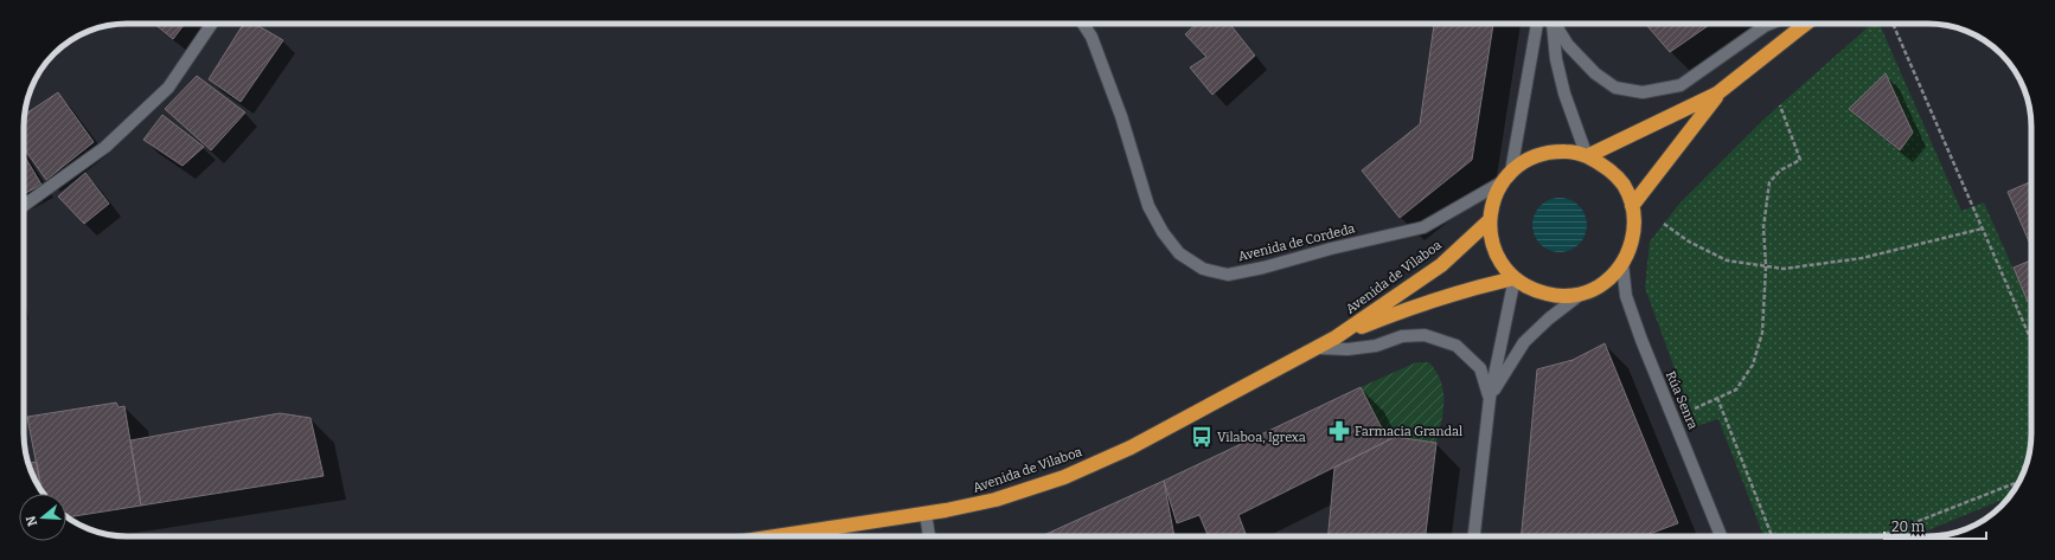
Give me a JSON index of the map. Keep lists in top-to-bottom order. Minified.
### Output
{"streets":{"highway":["Avenida de Vilaboa"],"street":["Avenida de Cordeda","Rúa Senra"]},"crossings":[["Avenida de Cordeda","Avenida de Vilaboa"],["Avenida de Cordeda","Rúa Senra"],["Avenida de Vilaboa","Rúa Senra"]],"places":{"pharmacy":["Farmacia Grandal"],"bus stop":["Vilaboa, Igrexa"]},"scale_bar":"20 m","north":"left"}
